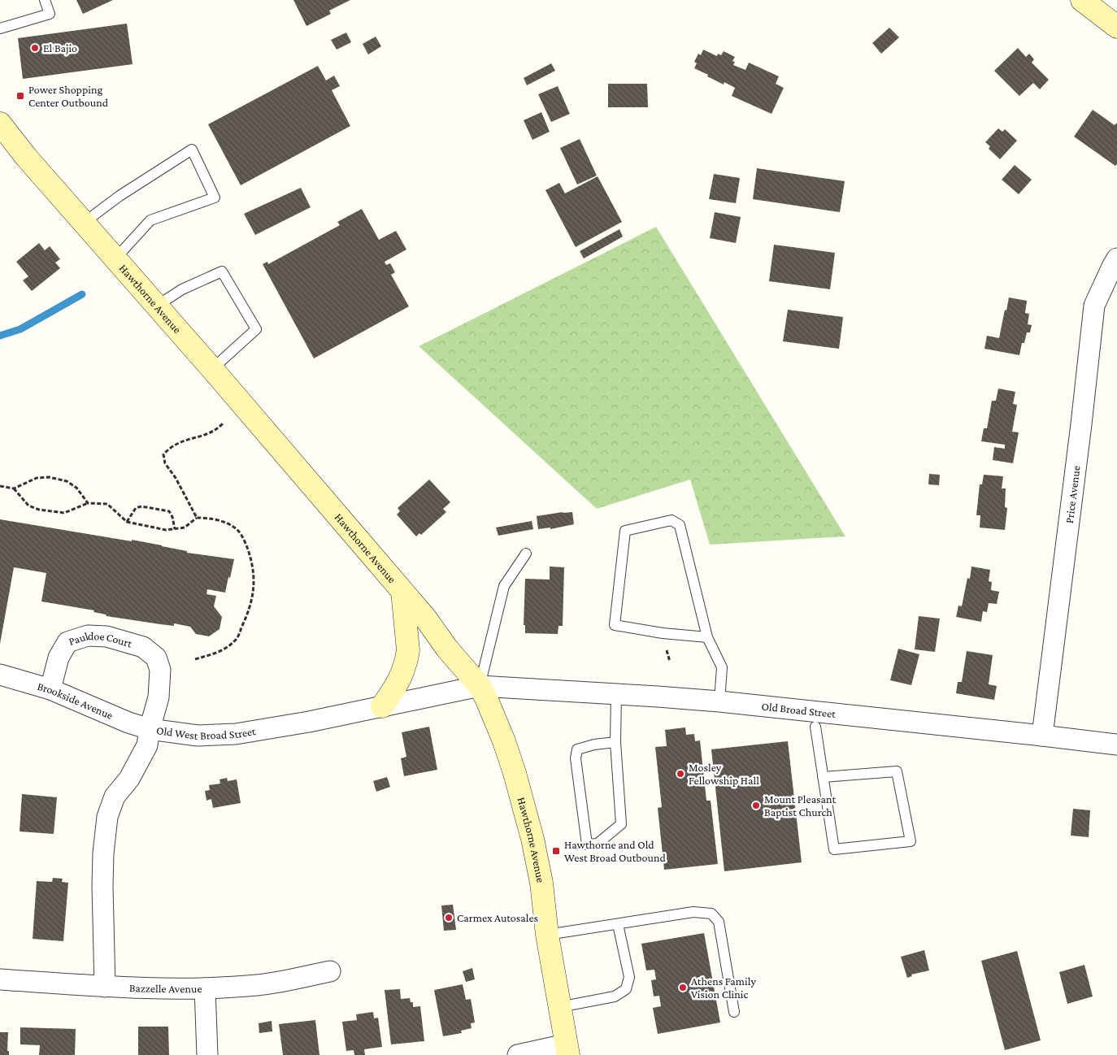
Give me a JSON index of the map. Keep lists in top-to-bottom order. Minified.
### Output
{"streets":{"main road":["Hawthorne Avenue"],"street":["Price Avenue","Pauldoe Court","Brookside Avenue","Old Broad Street","Old West Broad Street","Bazzelle Avenue"]},"crossings":[["Hawthorne Avenue","Old Broad Street"],["Hawthorne Avenue","Old West Broad Street"],["Price Avenue","Old Broad Street"],["Pauldoe Court","Brookside Avenue"],["Pauldoe Court","Old West Broad Street"],["Brookside Avenue","Old West Broad Street"],["Old Broad Street","Old West Broad Street"],["Old West Broad Street","Bazzelle Avenue"]],"places":{"other":["El Bajio","Mosley Fellowship Hall","Mount Pleasant Baptist Church","Carmex Autosales","Athens Family Vision Clinic"],"transit":["Power Shopping Center Outbound","Hawthorne and Old West Broad Outbound"]}}
